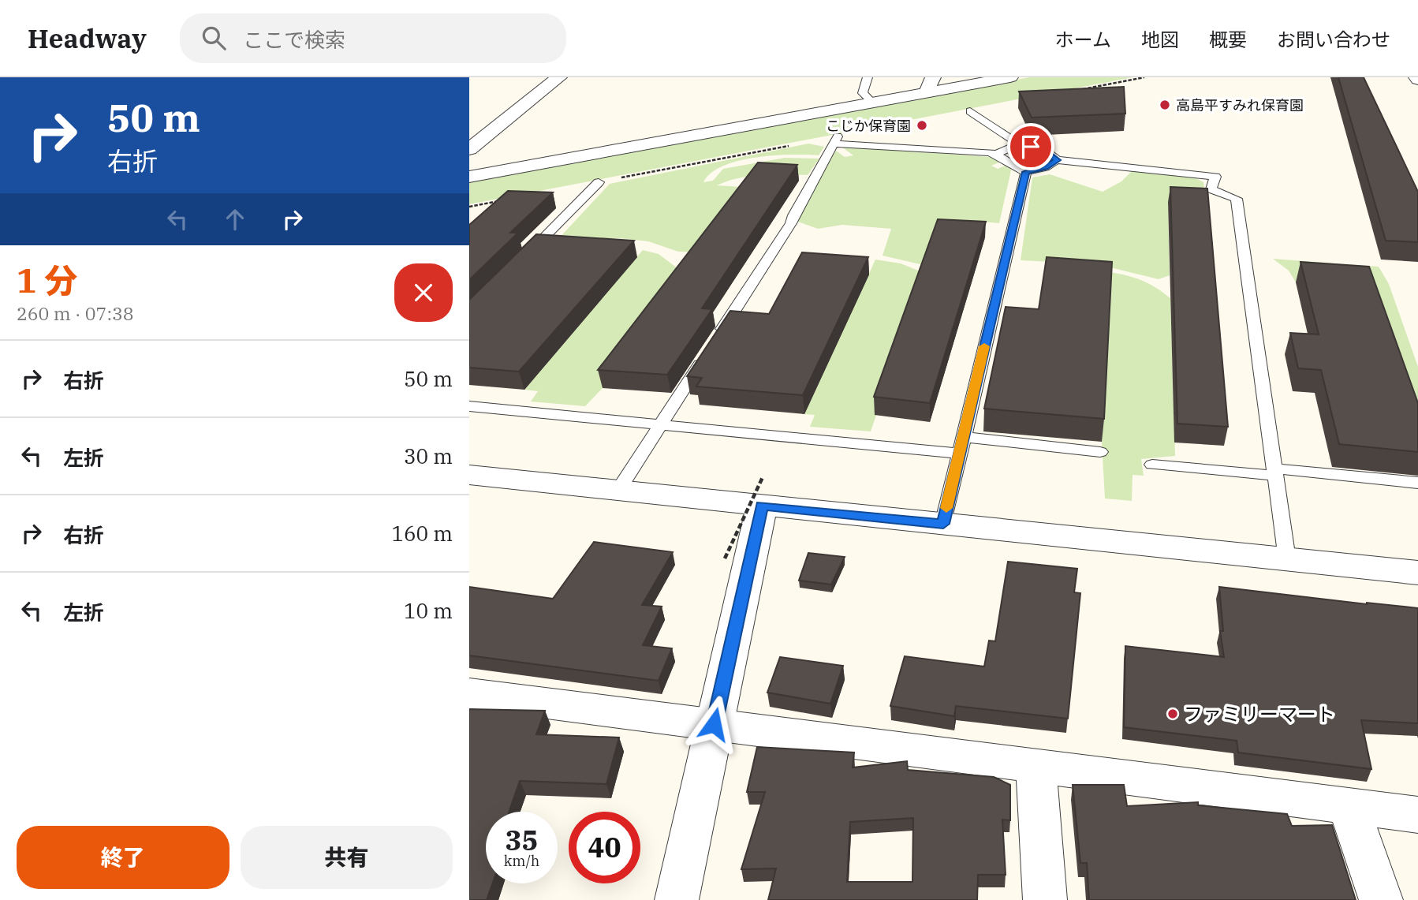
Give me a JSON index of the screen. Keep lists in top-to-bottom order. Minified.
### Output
{"places":["高島平すみれ保育園","こじか保育園","ファミリーマート"],"page":{"header":"Headway","search":"ここで検索","nav":["ホーム","地図","概要","お問い合わせ"],"turn":["50 m","右折"],"heading":["1 分","260 m · 07:38"],"list":[{"name":"右折","value":"50 m"},{"name":"左折","value":"30 m"},{"name":"右折","value":"160 m"},{"name":"左折","value":"10 m"}],"speed":"35 km/h","limit":"40","buttons":["終了","共有"]}}
